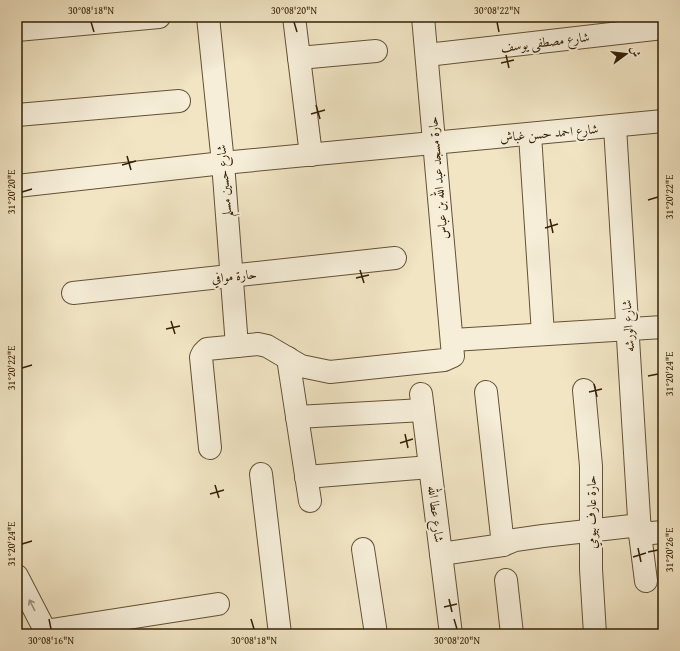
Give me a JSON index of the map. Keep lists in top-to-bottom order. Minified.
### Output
{"streets":{"street":["شارع مصطفى يوسف","شارع احمد حسن غباش","حارة مسجد عبد الله بن عباس","شارع حسين مسلم","حارة موافي","شارع الورشه","حارة عارف بيومي","شارع عطا الله"]},"crossings":[["شارع مصطفى يوسف","حارة مسجد عبد الله بن عباس"],["شارع احمد حسن غباش","حارة مسجد عبد الله بن عباس"],["شارع احمد حسن غباش","شارع حسين مسلم"],["شارع احمد حسن غباش","شارع الورشه"],["شارع حسين مسلم","حارة موافي"]],"north":"right","coordinates":["30°08'18\"N","30°08'20\"N","30°08'22\"N","31°20'20\"E","31°20'22\"E","31°20'24\"E","31°20'26\"E","30°08'16\"N"]}
